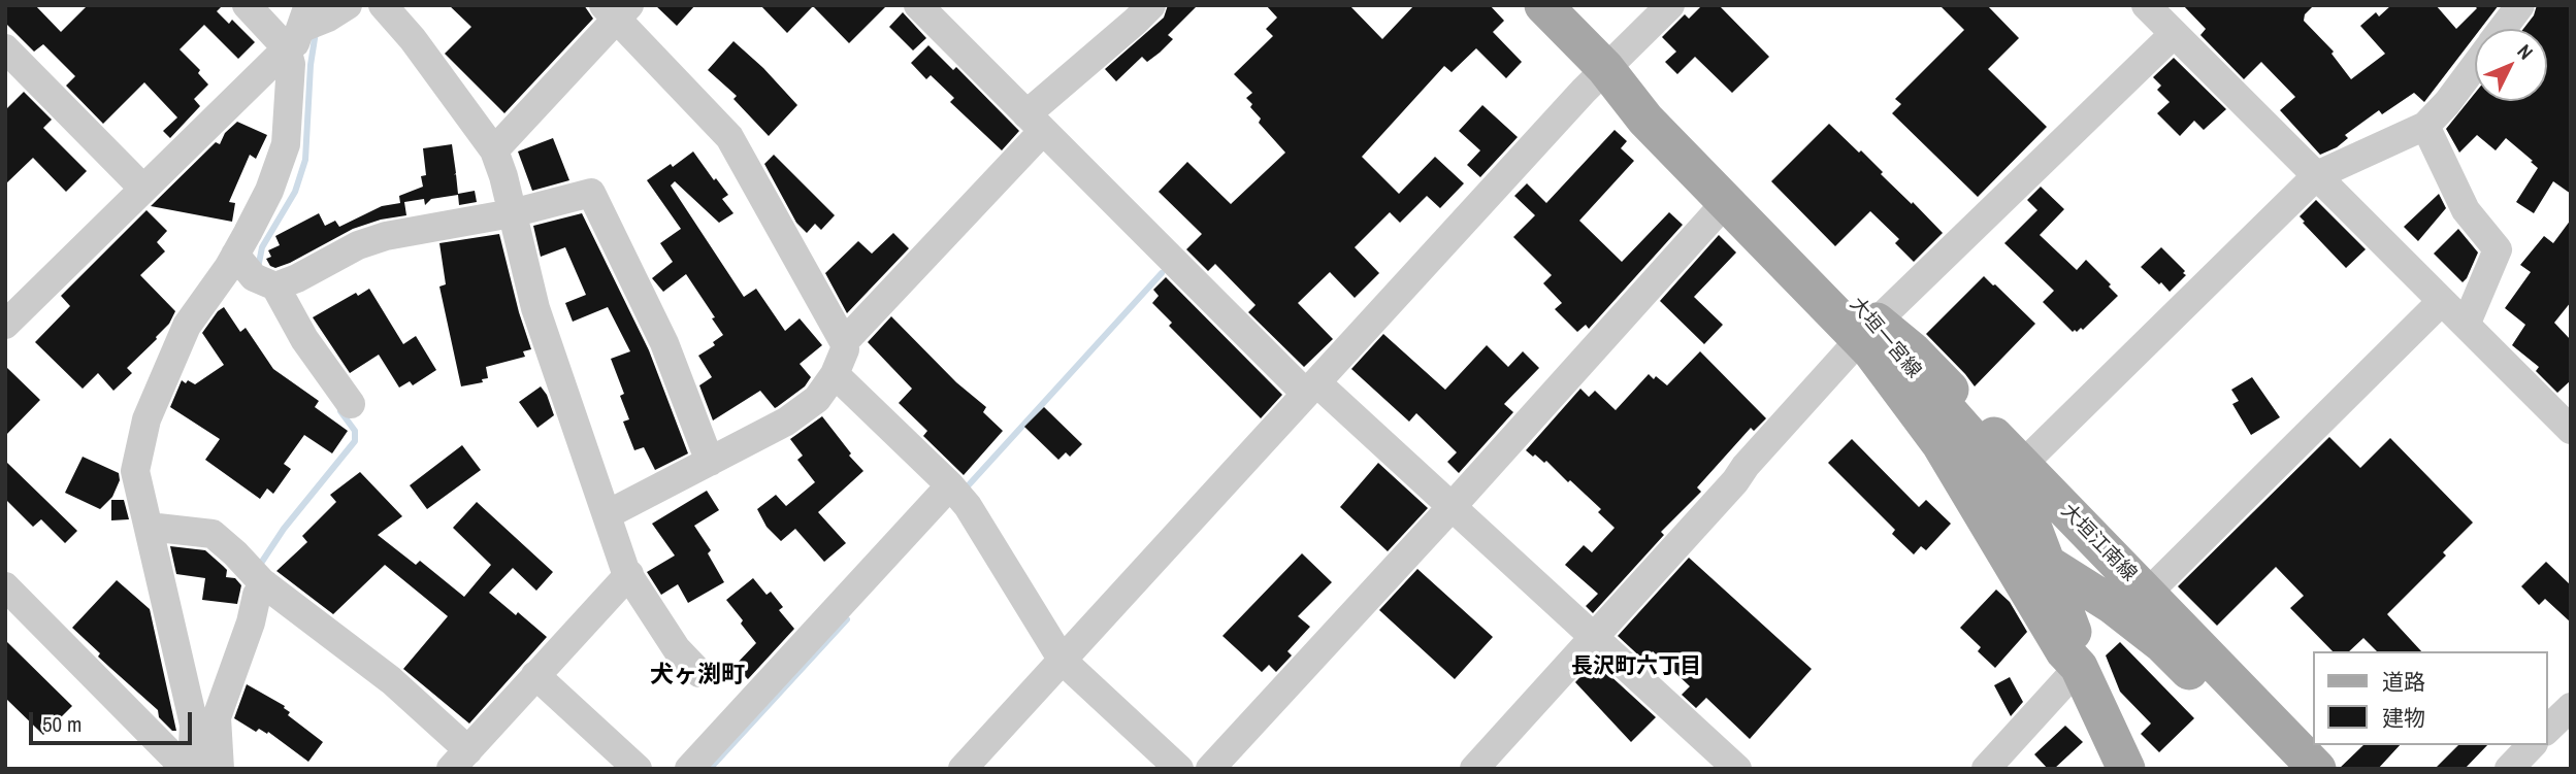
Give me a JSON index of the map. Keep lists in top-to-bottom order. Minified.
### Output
{"streets":{"main road":["大垣一宮線","大垣江南線"]},"crossings":[["大垣一宮線","大垣江南線"]],"districts":["長沢町六丁目","犬ヶ渕町"],"legend":["道路","建物"],"scale_bar":"50 m","north":"top right"}
